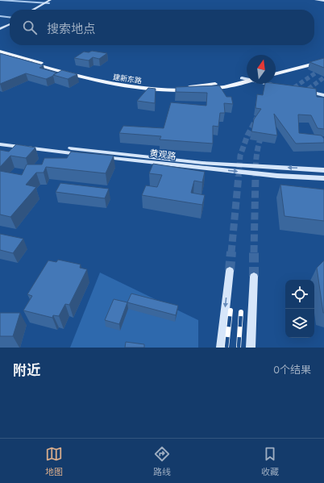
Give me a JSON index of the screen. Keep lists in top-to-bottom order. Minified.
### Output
{"streets":{"main road":["建新东路","黄观路"]},"north":"top","page":{"search":"搜索地点","heading":["附近","0个结果"],"nav":["地图","路线","收藏"]}}
